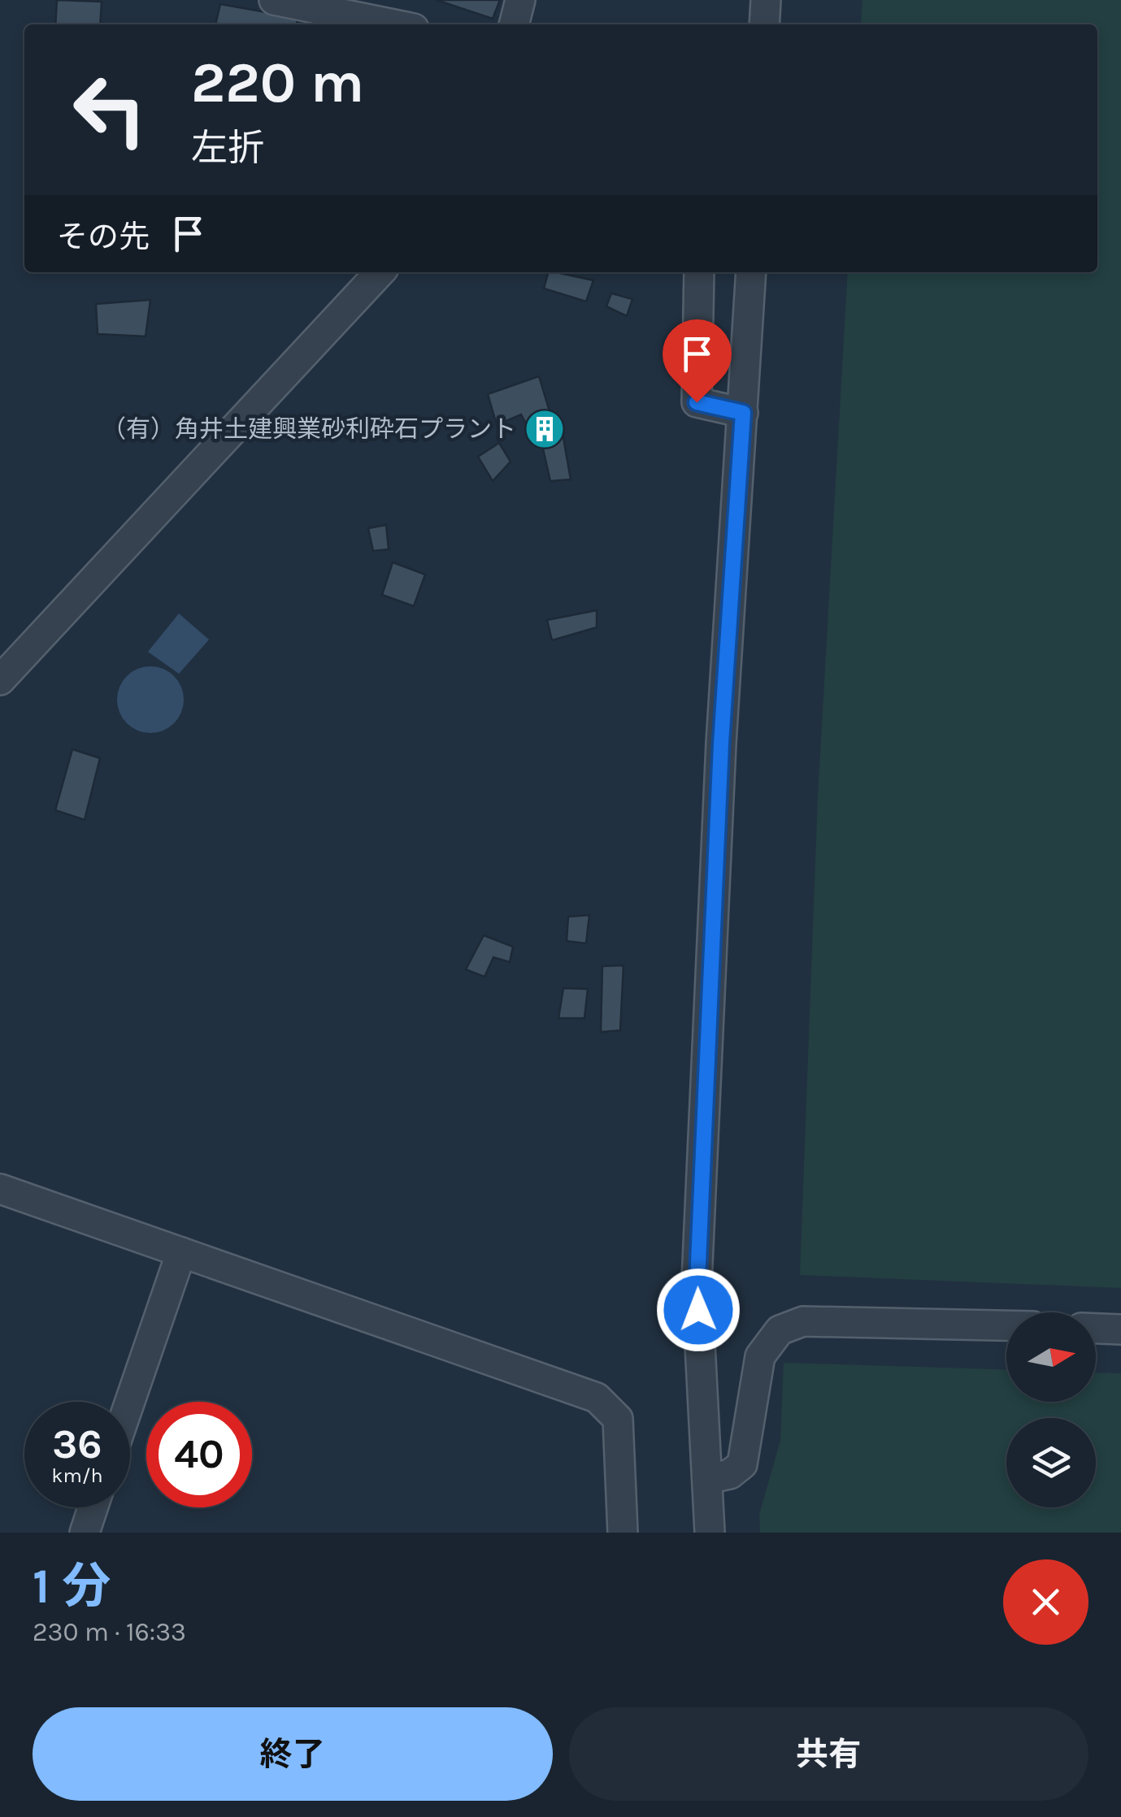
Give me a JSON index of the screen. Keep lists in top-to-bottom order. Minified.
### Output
{"places":{"building":["（有）角井土建興業砂利砕石プラント"]},"north":"right","page":{"turn":["220 m","左折"],"then":"その先","speed":"36 km/h","limit":"40","heading":["1 分","230 m · 16:33"],"buttons":["終了","共有"]}}
